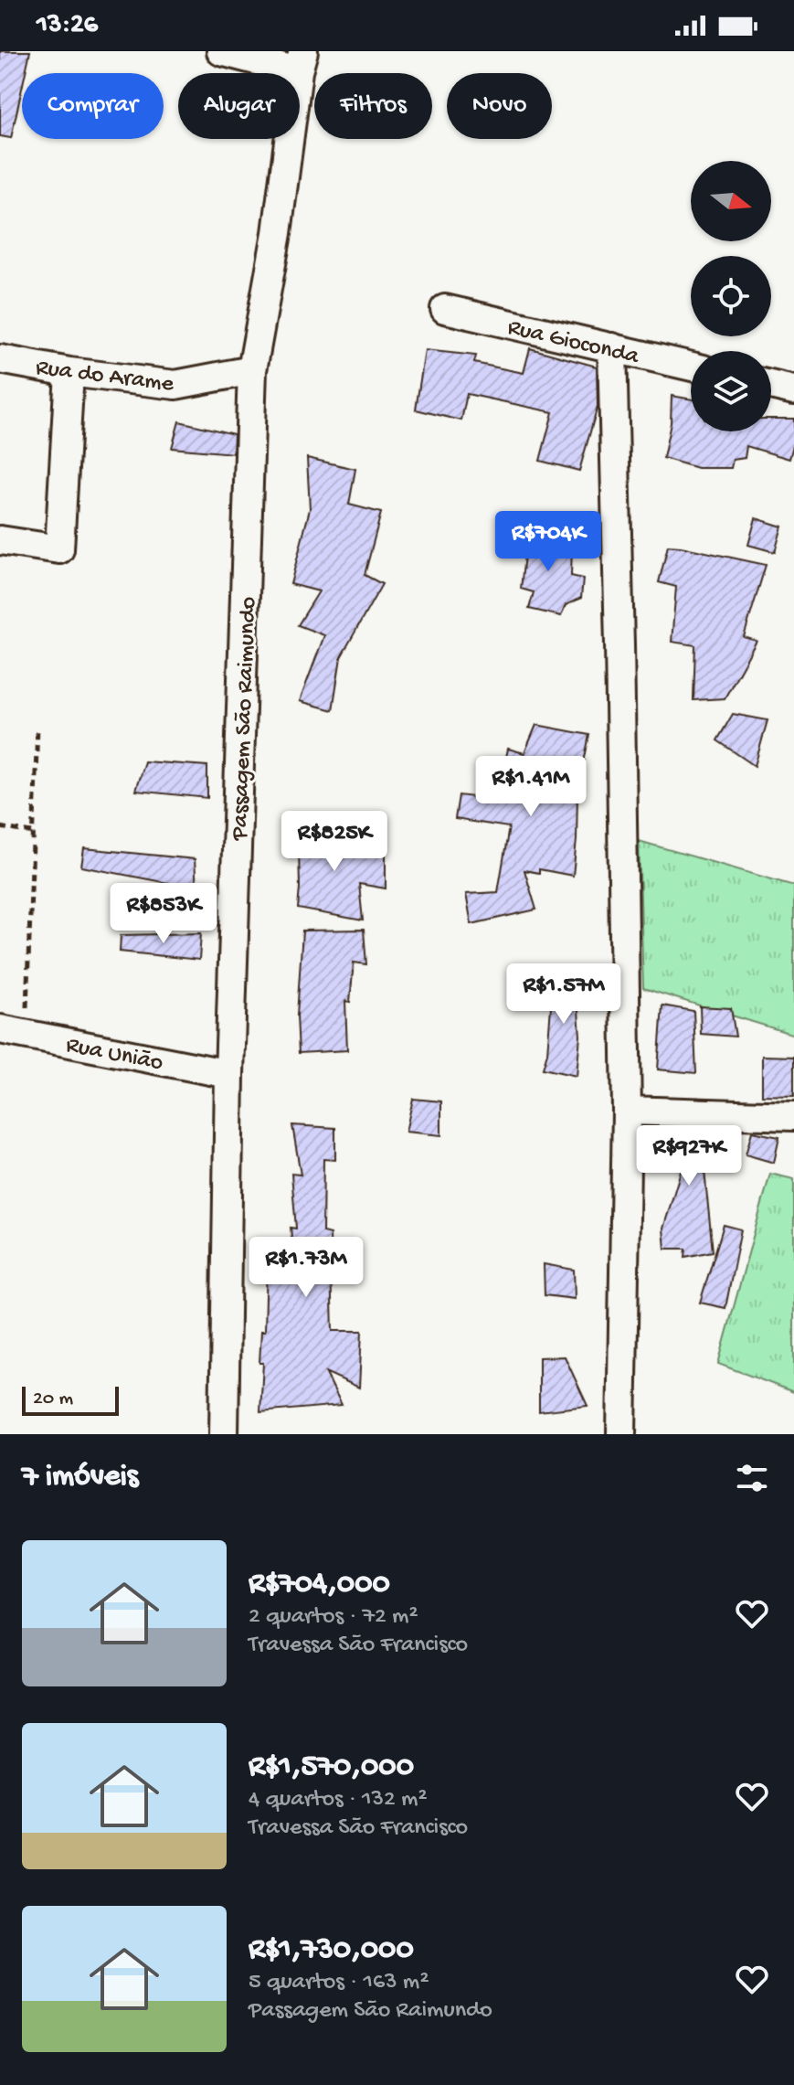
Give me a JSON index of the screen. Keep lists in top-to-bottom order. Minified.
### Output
{"streets":{"street":["Rua Gioconda","Rua do Arame","Passagem São Raimundo","Rua União"]},"crossings":[["Rua do Arame","Passagem São Raimundo"],["Passagem São Raimundo","Rua União"]],"scale_bar":"20 m","north":"right","page":{"status":"13:26","chip":["Comprar","Alugar","Filtros","Novo"],"price":["R$704K","R$1.41M","R$825K","R$853K","R$1.57M","R$927K","R$1.73M"],"scale":"20 m","heading":"7 imóveis","list":[{"name":"R$704,000","note":"2 quartos · 72 m² · Travessa São Francisco"},{"name":"R$1,570,000","note":"4 quartos · 132 m² · Travessa São Francisco"},{"name":"R$1,730,000","note":"5 quartos · 163 m² · Passagem São Raimundo"}]}}
